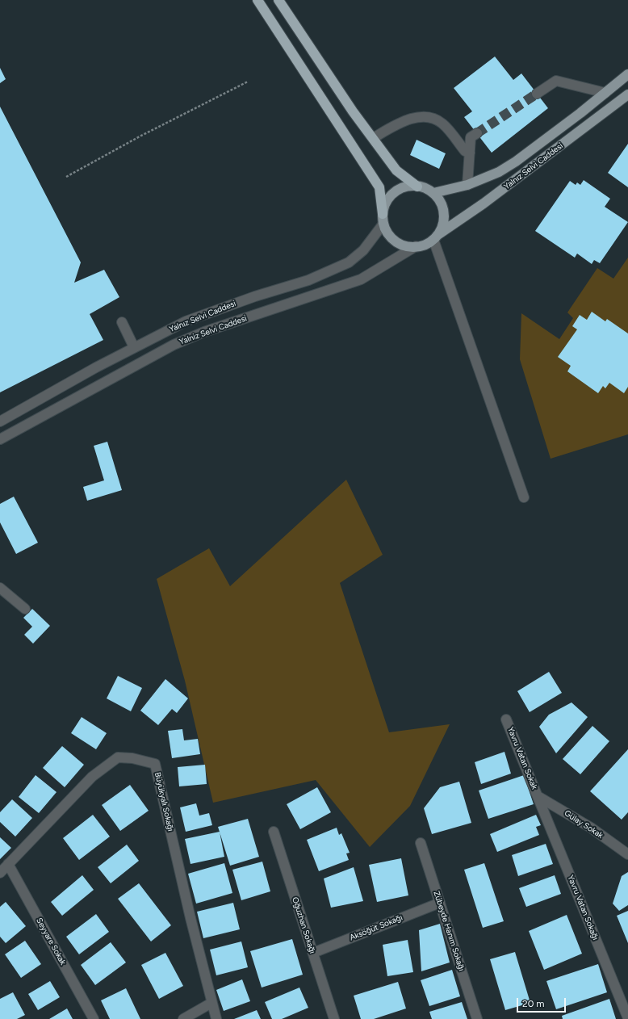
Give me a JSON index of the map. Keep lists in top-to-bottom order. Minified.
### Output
{"streets":{"main road":["Yalnız Selvi Caddesi"],"street":["Yalniz Selvi Caddesi","Yavru Vatan Sokak","Büyükyalı Sokağı","Gülay Sokak","Yavru Vatan Sokağı","Oğuzhan Sokağı","Aksöğüt Sokağı","Zübeyde Hanım Sokağı","Seyyare Sokak"]},"crossings":[["Yalnız Selvi Caddesi","Yalniz Selvi Caddesi"],["Yavru Vatan Sokak","Gülay Sokak"],["Yavru Vatan Sokak","Yavru Vatan Sokağı"],["Büyükyalı Sokağı","Seyyare Sokak"],["Gülay Sokak","Yavru Vatan Sokağı"],["Oğuzhan Sokağı","Aksöğüt Sokağı"],["Aksöğüt Sokağı","Zübeyde Hanım Sokağı"]],"scale_bar":"20 m"}
